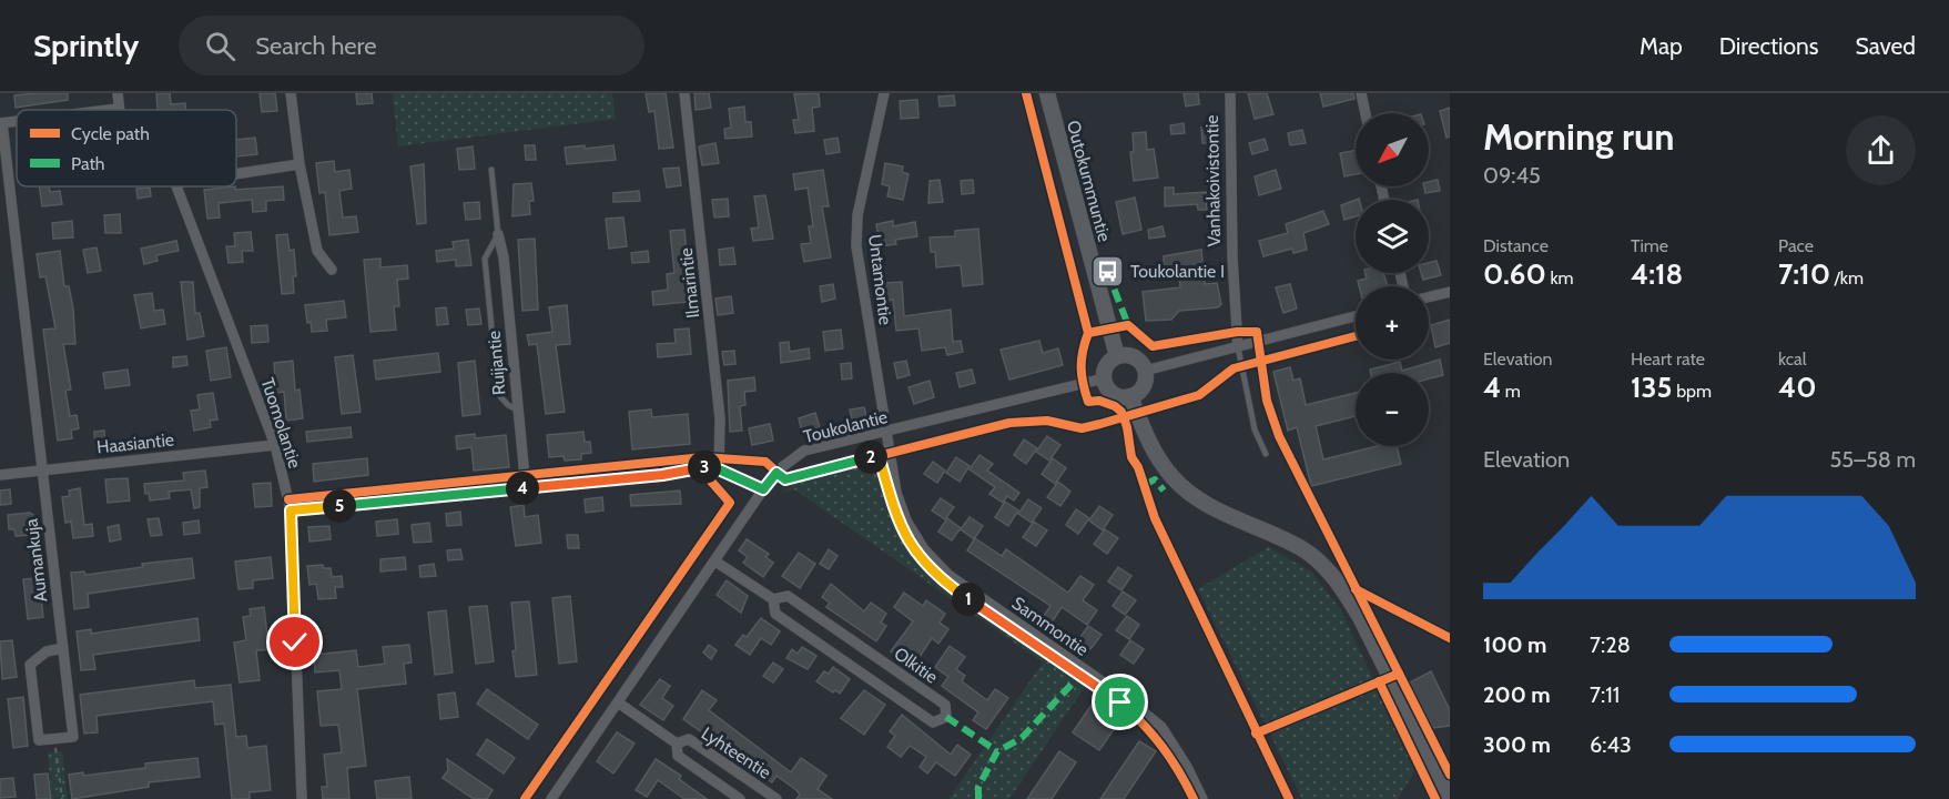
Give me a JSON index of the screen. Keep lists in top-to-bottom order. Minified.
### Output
{"streets":{"main road":["Outokummuntie"],"street":["Vanhakoivistontie","Untamontie","Ilmarintie","Ruijantie","Tuomolantie","Toukolantie","Haasiantie","Aumankuja","Sammontie","Olkitie","Lyhteentie"]},"crossings":[["Outokummuntie","Toukolantie"],["Untamontie","Toukolantie"],["Untamontie","Sammontie"],["Tuomolantie","Haasiantie"],["Toukolantie","Sammontie"],["Toukolantie","Olkitie"],["Toukolantie","Lyhteentie"],["Haasiantie","Aumankuja"]],"places":{"bus stop":["Toukolantie I"]},"legend":["Cycle path","Path"],"north":"bottom left","page":{"header":"Sprintly","search":"Search here","nav":["Map","Directions","Saved"],"heading":["Morning run","09:45"],"map_buttons":["+","−"],"stats":[["Distance","0.60 km"],["Time","4:18"],["Pace","7:10 /km"],["Elevation","4 m"],["Heart rate","135 bpm"],["kcal","40"]],"chart":["Elevation","55–58 m"],"pins":["2","3","4","5","1"],"list":[{"name":"100 m","note":"7:28"},{"name":"200 m","note":"7:11"},{"name":"300 m","note":"6:43"}]}}
